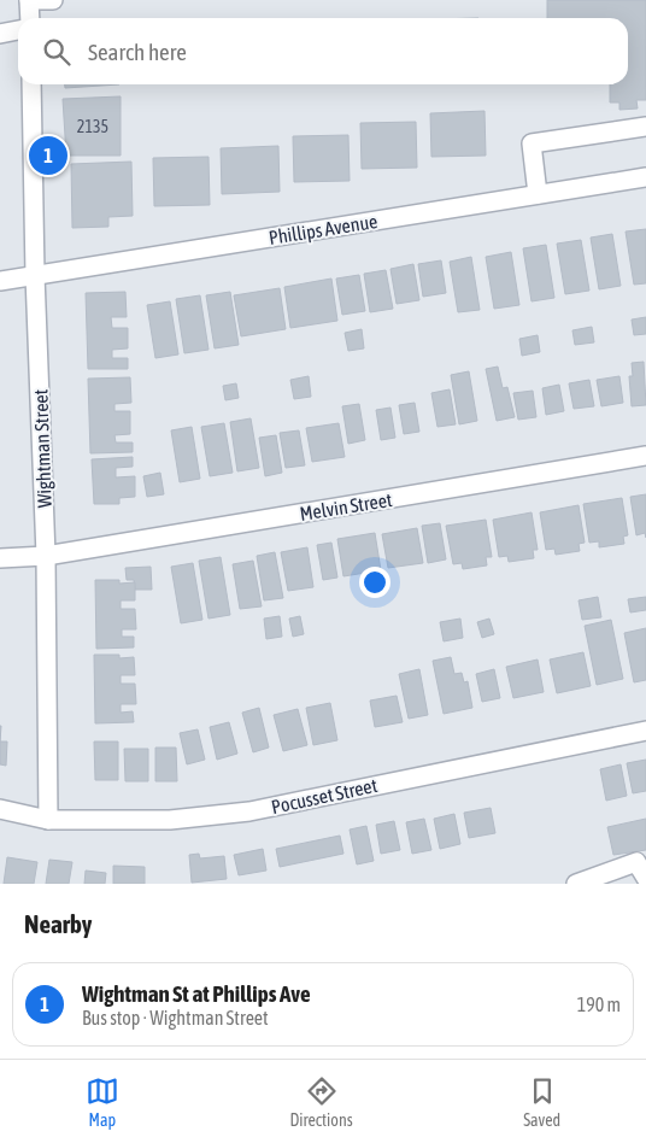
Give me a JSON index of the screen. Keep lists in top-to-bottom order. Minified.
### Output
{"streets":{"street":["Phillips Avenue","Wightman Street","Melvin Street","Pocusset Street"]},"crossings":[["Phillips Avenue","Wightman Street"],["Wightman Street","Melvin Street"],["Wightman Street","Pocusset Street"]],"house_numbers":["2135"],"page":{"search":"Search here","pins":"1","heading":"Nearby","list":[{"mark":"1","name":"Wightman St at Phillips Ave","note":"Bus stop · Wightman Street","value":"190 m"}],"nav":["Map","Directions","Saved"]}}
